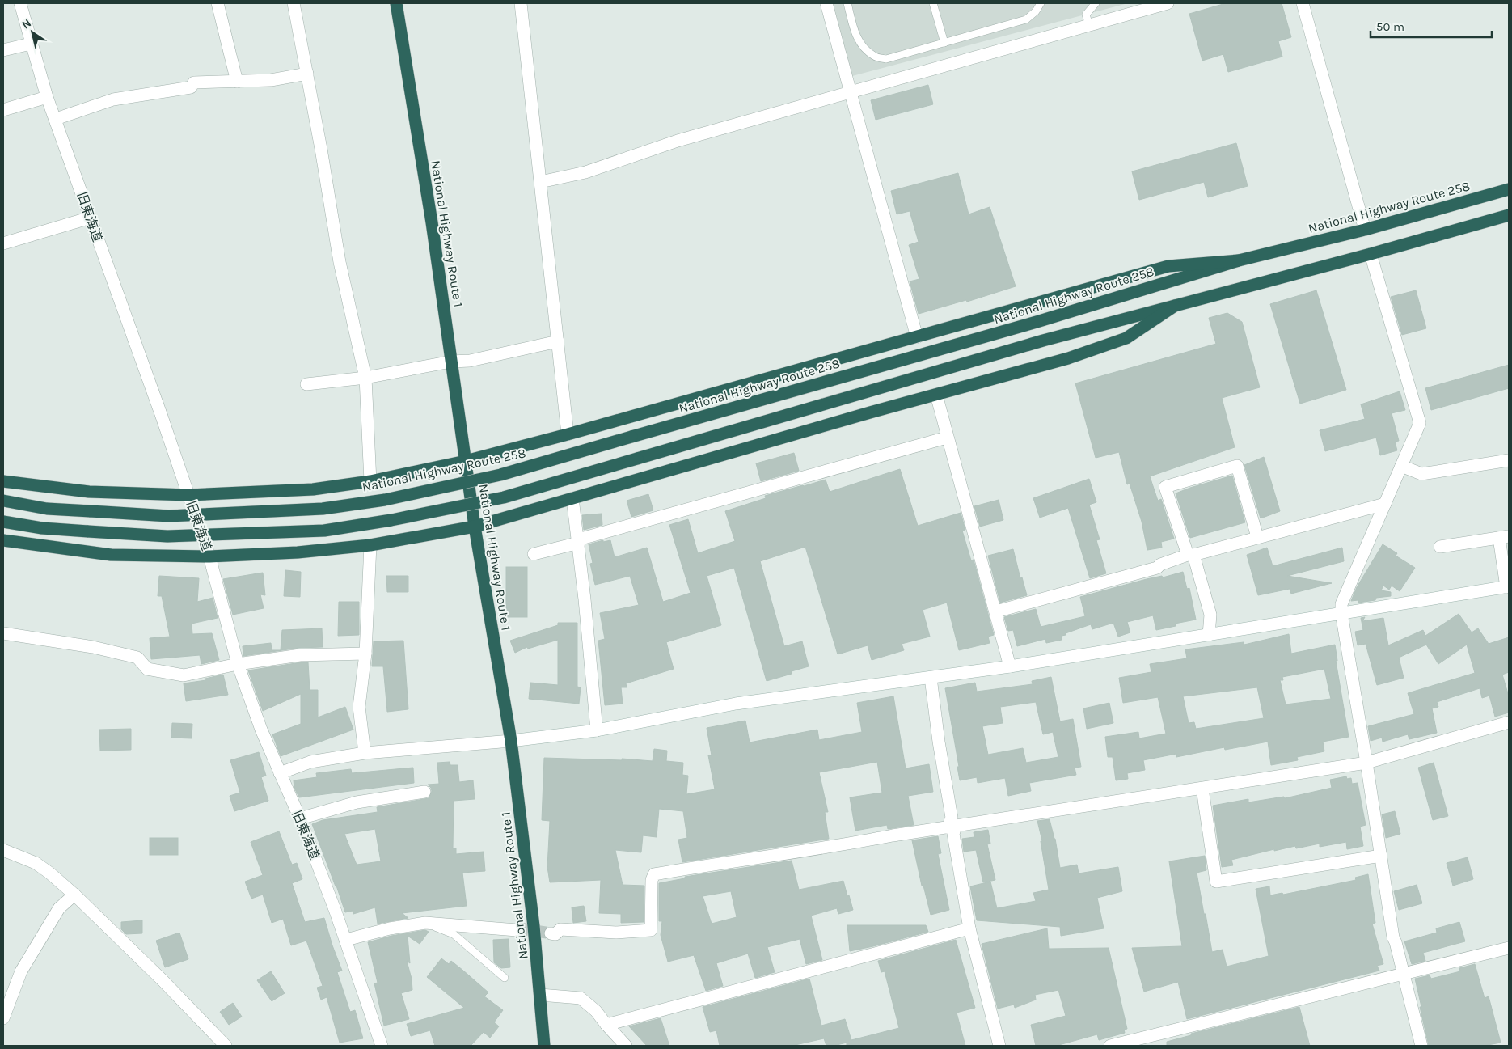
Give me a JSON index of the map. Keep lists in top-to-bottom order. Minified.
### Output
{"streets":{"highway":["National Highway Route 258","National Highway Route 1"],"street":["旧東海道"]},"scale_bar":"50 m","north":"top left"}
